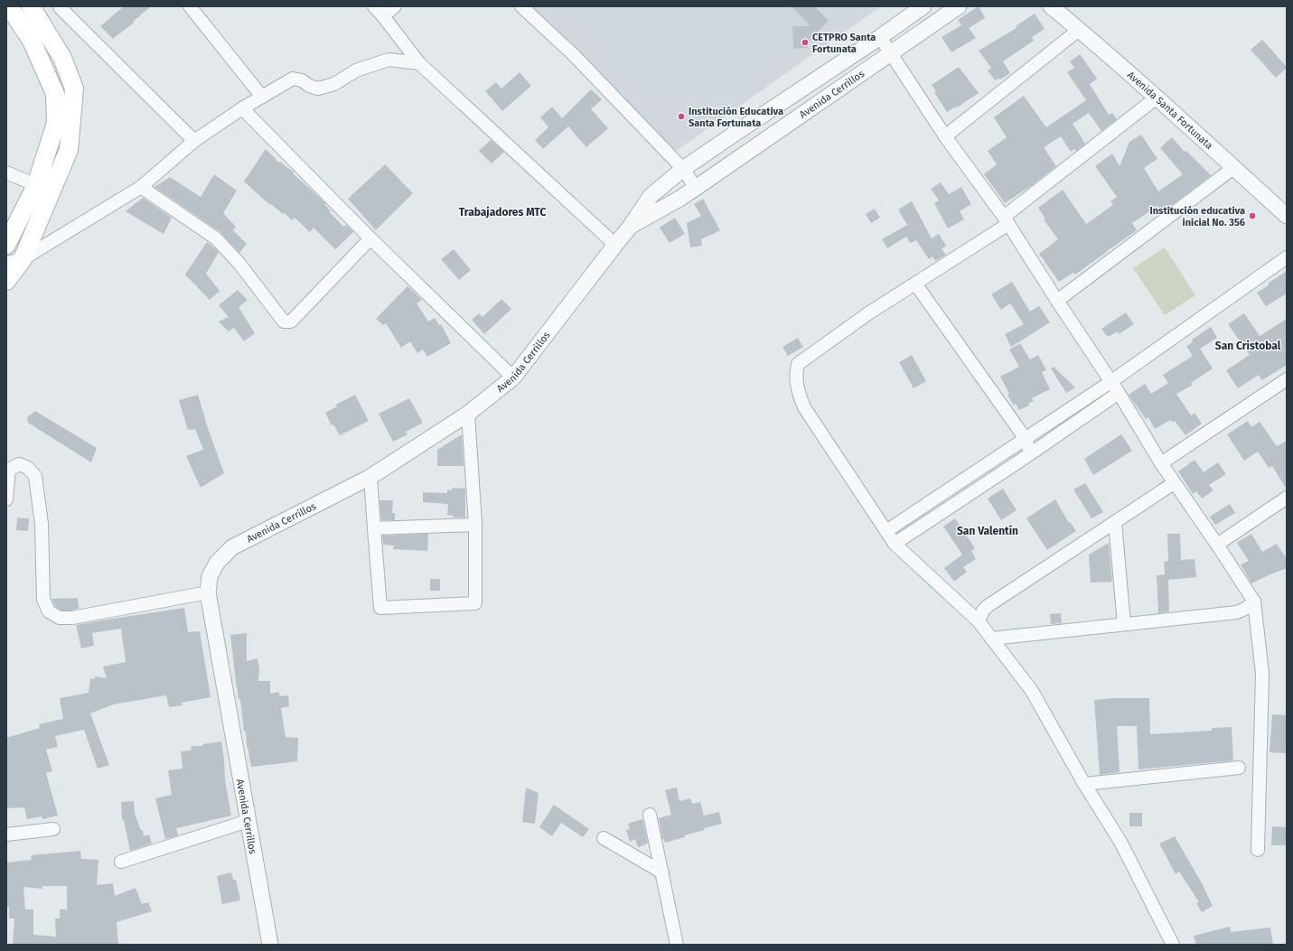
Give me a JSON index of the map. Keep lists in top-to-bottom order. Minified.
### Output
{"streets":{"street":["Avenida Cerrillos","Avenida Santa Fortunata"]},"districts":["Trabajadores MTC","San Cristobal","San Valentín"],"places":["CETPRO Santa Fortunata","Institución Educativa Santa Fortunata","Institución educativa inicial No. 356"]}
